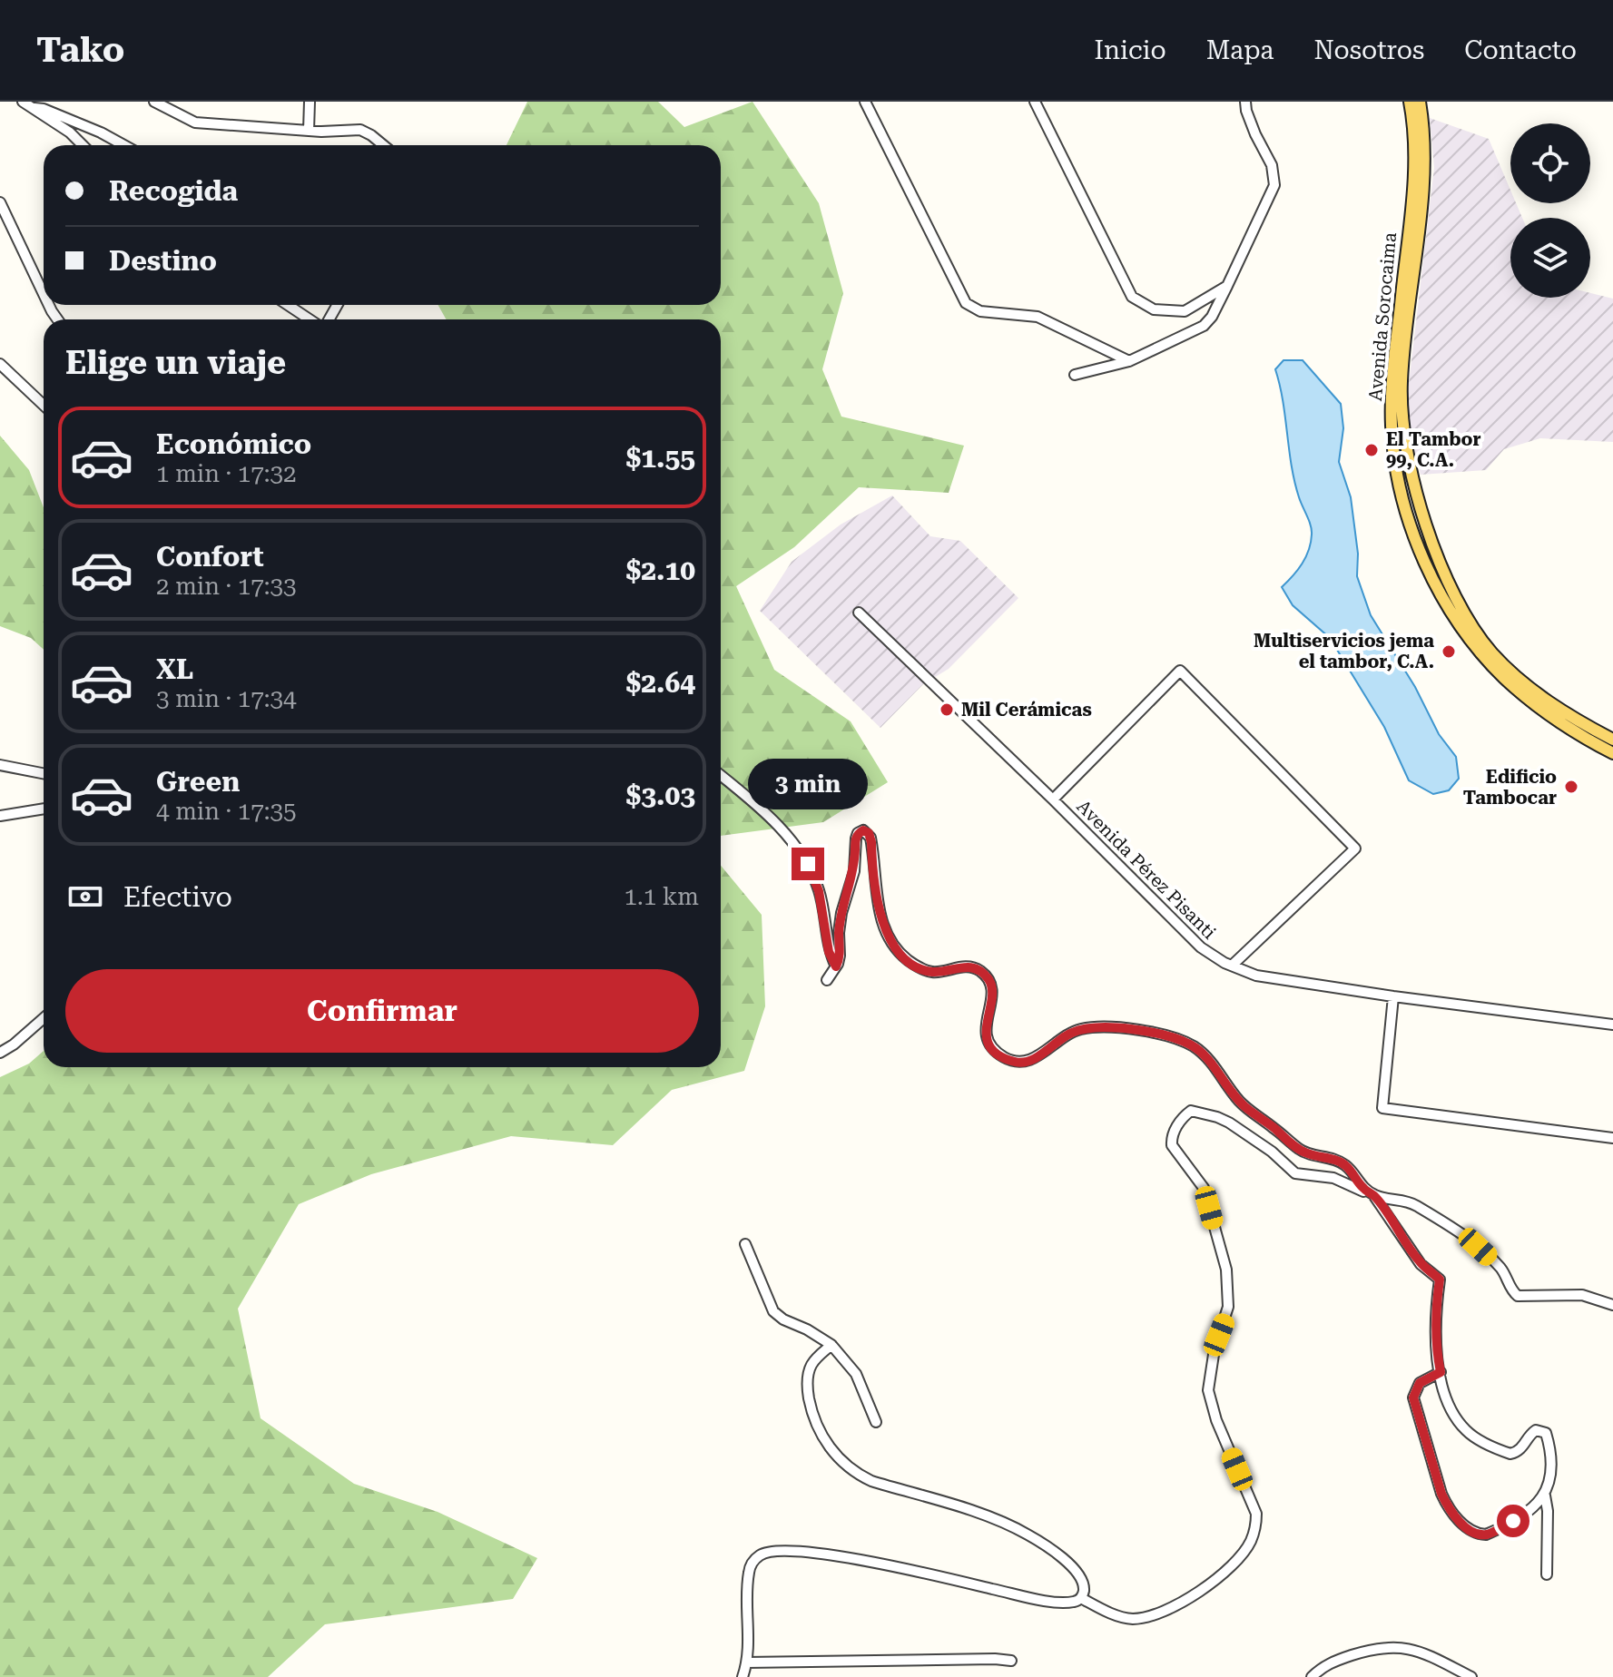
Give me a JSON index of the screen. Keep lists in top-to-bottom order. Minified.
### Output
{"streets":{"main road":["Avenida Sorocaima"],"street":["Avenida Pérez Pisanti"]},"places":["El Tambor 99, C.A.","Multiservicios jema el tambor, C.A.","Mil Cerámicas","Edificio Tambocar"],"page":{"header":"Tako","nav":["Inicio","Mapa","Nosotros","Contacto"],"banner":["Recogida","Destino"],"heading":"Elige un viaje","list":[{"name":"Económico","note":"1 min · 17:32","value":"$1.55"},{"name":"Confort","note":"2 min · 17:33","value":"$2.10"},{"name":"XL","note":"3 min · 17:34","value":"$2.64"},{"name":"Green","note":"4 min · 17:35","value":"$3.03"}],"bubble":"3 min","pay":["Efectivo","1.1 km"],"buttons":"Confirmar"}}
